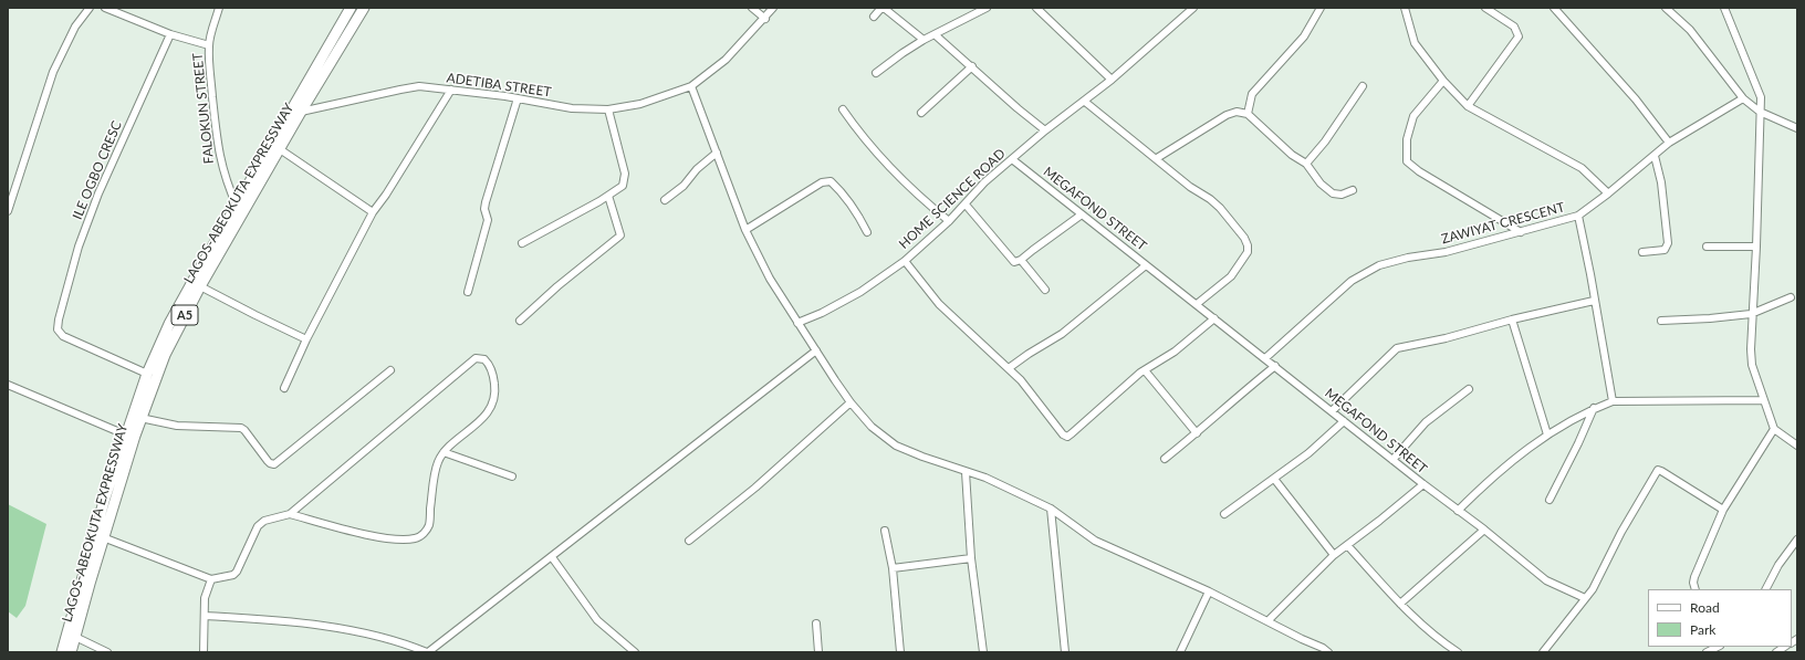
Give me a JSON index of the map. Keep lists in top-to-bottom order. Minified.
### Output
{"streets":{"highway":["LAGOS-ABEOKUTA EXPRESSWAY","A5"],"street":["ADETIBA STREET","FALOKUN STREET","ILE OGBO CRESC","HOME SCIENCE ROAD","MEGAFOND STREET","ZAWIYAT CRESCENT"]},"crossings":[["ADETIBA STREET","LAGOS-ABEOKUTA EXPRESSWAY"],["FALOKUN STREET","LAGOS-ABEOKUTA EXPRESSWAY"],["ILE OGBO CRESC","LAGOS-ABEOKUTA EXPRESSWAY"],["HOME SCIENCE ROAD","MEGAFOND STREET"],["MEGAFOND STREET","ZAWIYAT CRESCENT"]],"legend":["Road","Park"]}
